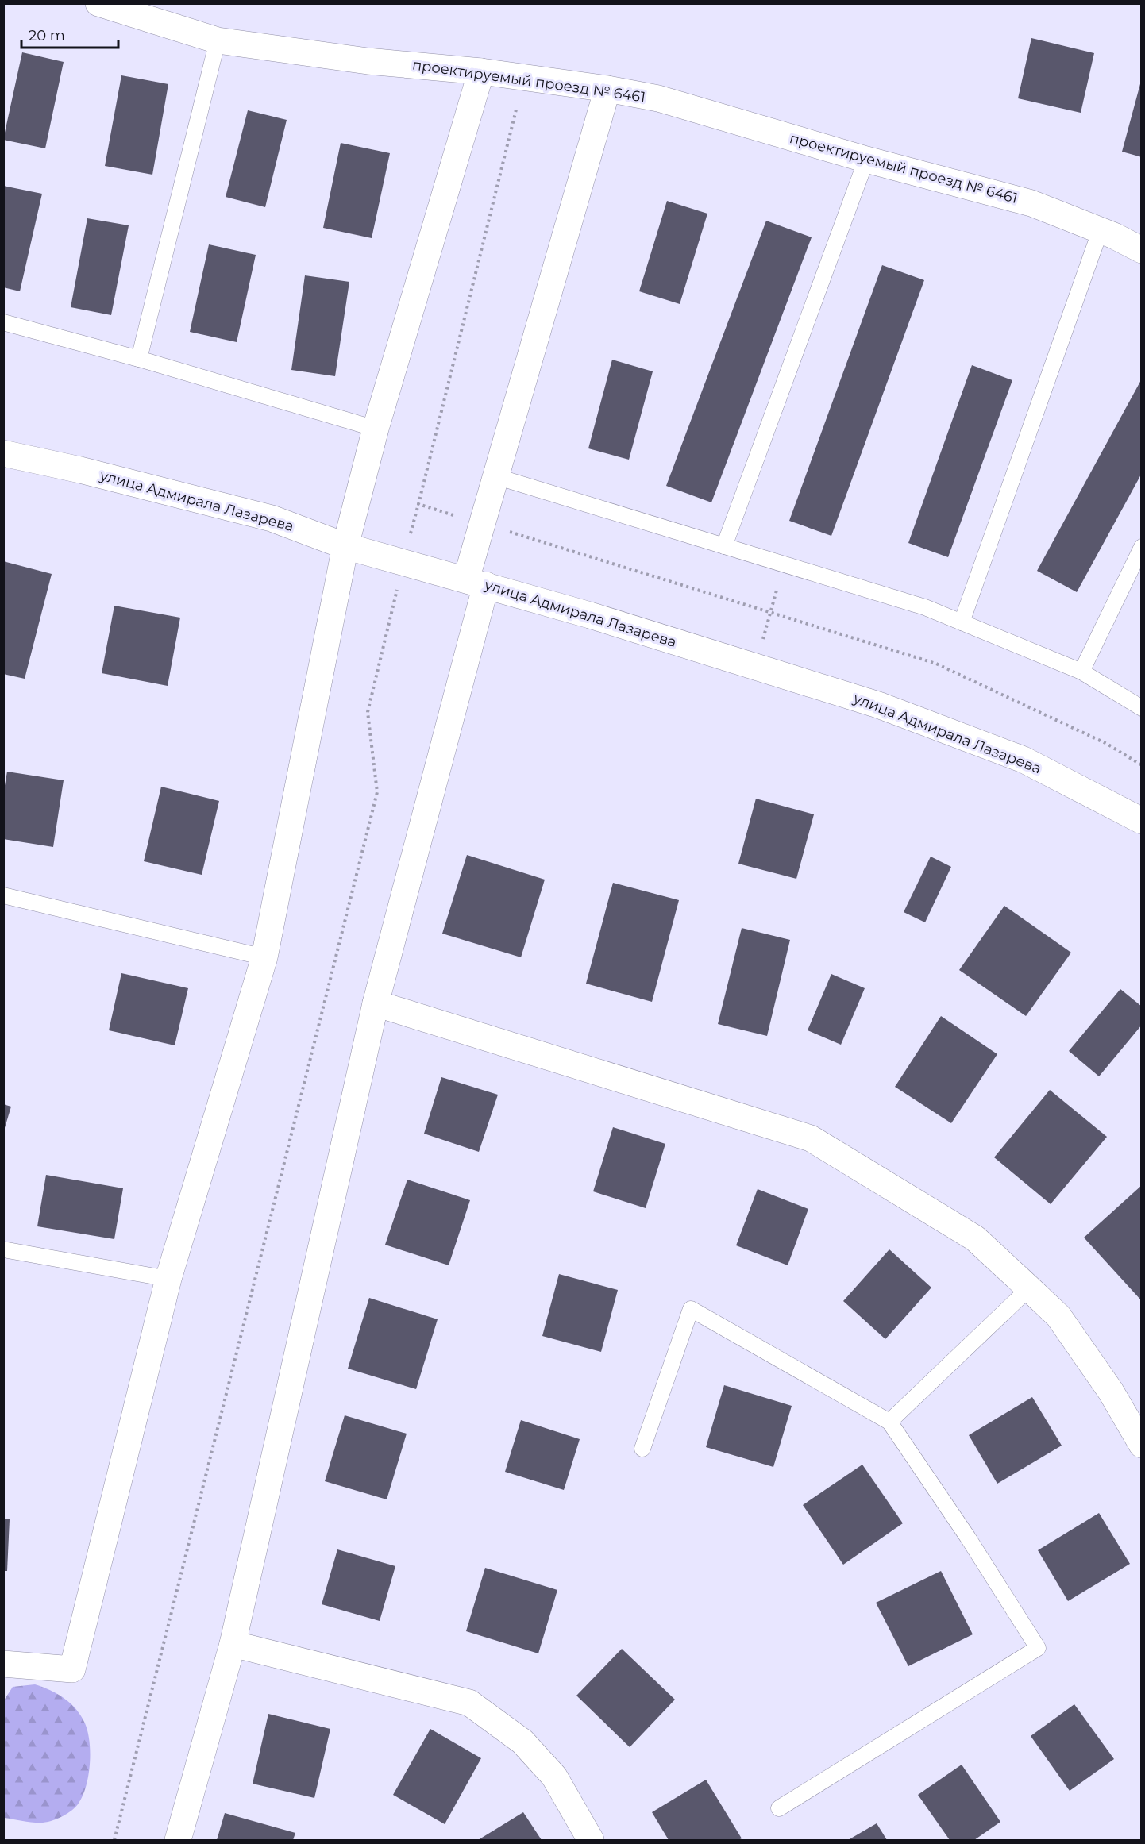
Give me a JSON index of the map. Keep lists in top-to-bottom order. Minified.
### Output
{"streets":{"street":["проектируемый проезд № 6461","улица Адмирала Лазарева"]},"scale_bar":"20 m"}
